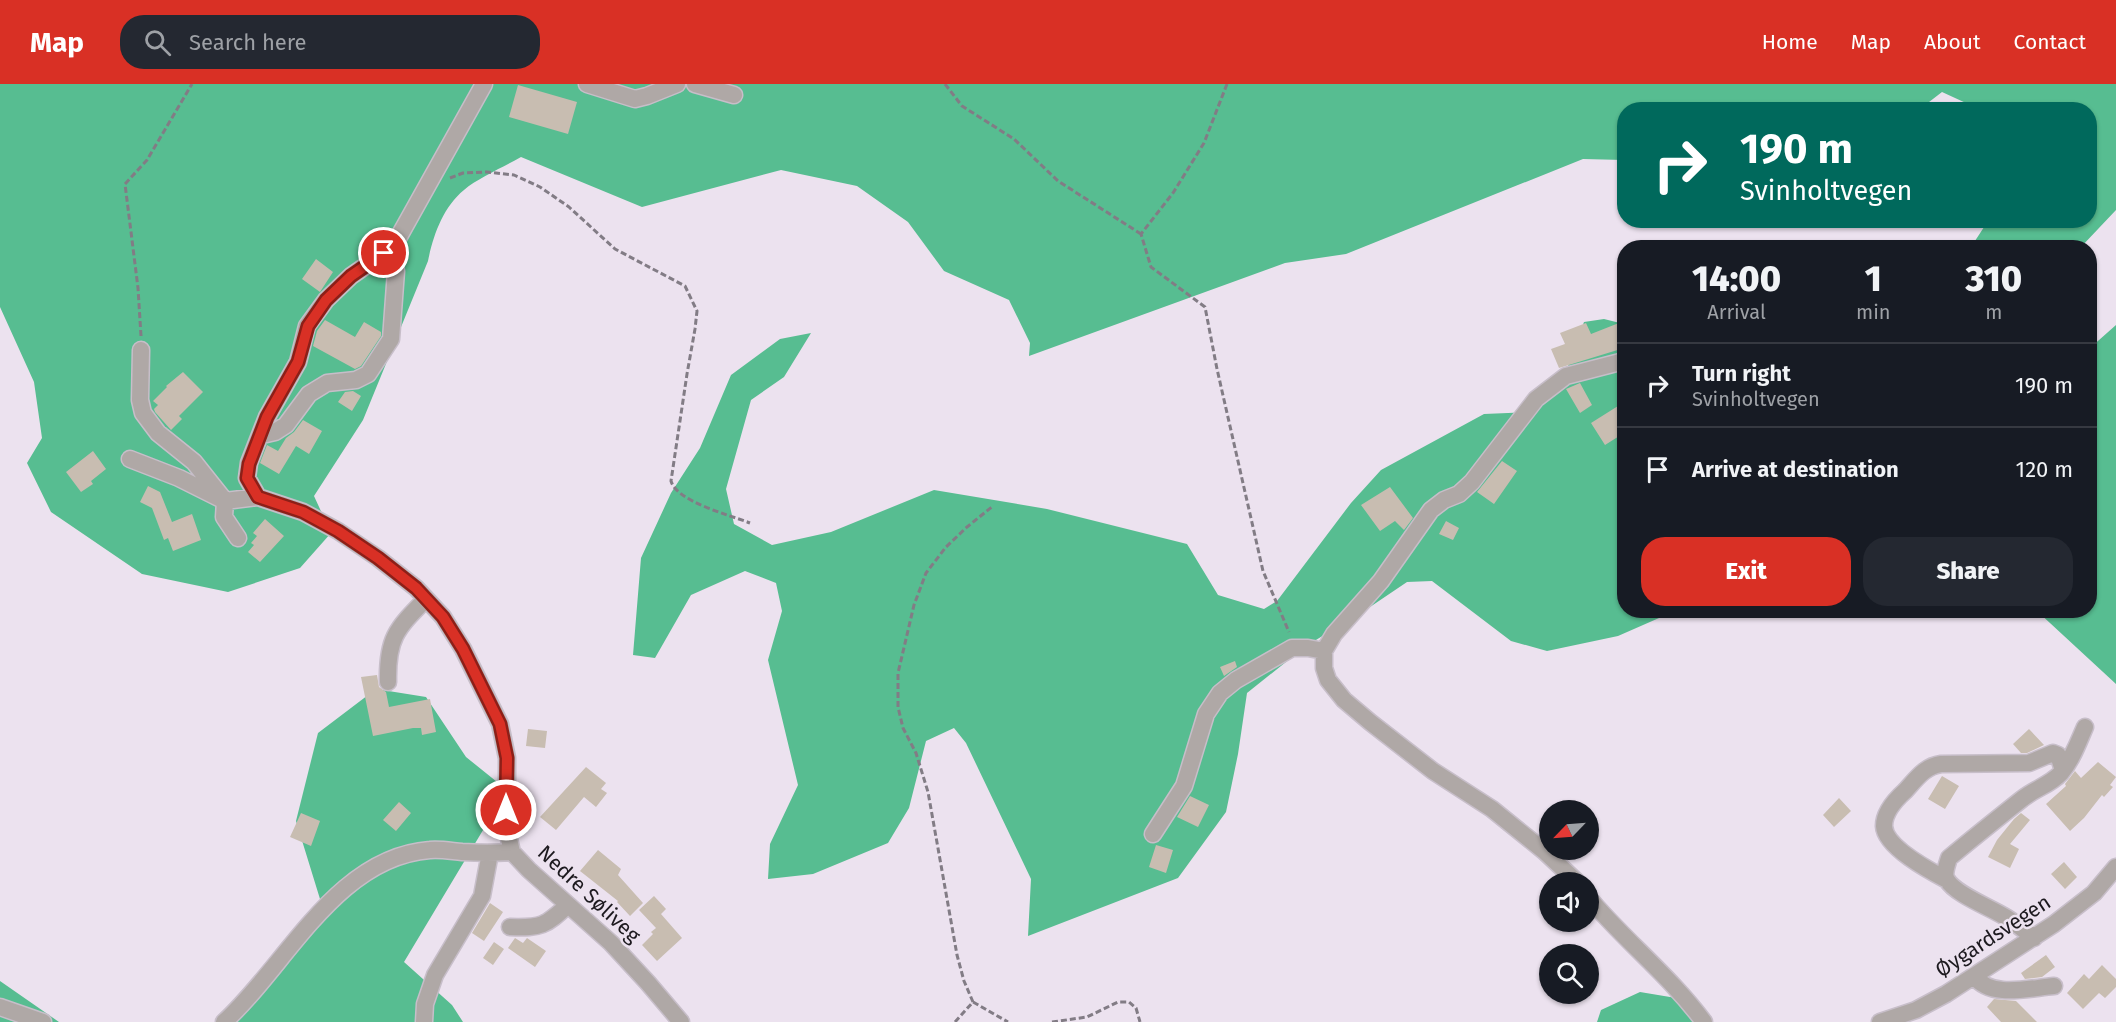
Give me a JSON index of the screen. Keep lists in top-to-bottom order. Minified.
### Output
{"streets":{"street":["Nedre Søliveg","Øygardsvegen"]},"north":"bottom left","page":{"header":"Map","search":"Search here","nav":["Home","Map","About","Contact"],"turn":["190 m","Svinholtvegen"],"eta":["14:00","Arrival","1","min","310","m"],"list":[{"name":"Turn right","note":"Svinholtvegen","value":"190 m"},{"name":"Arrive at destination","value":"120 m"}],"buttons":["Exit","Share"]}}
